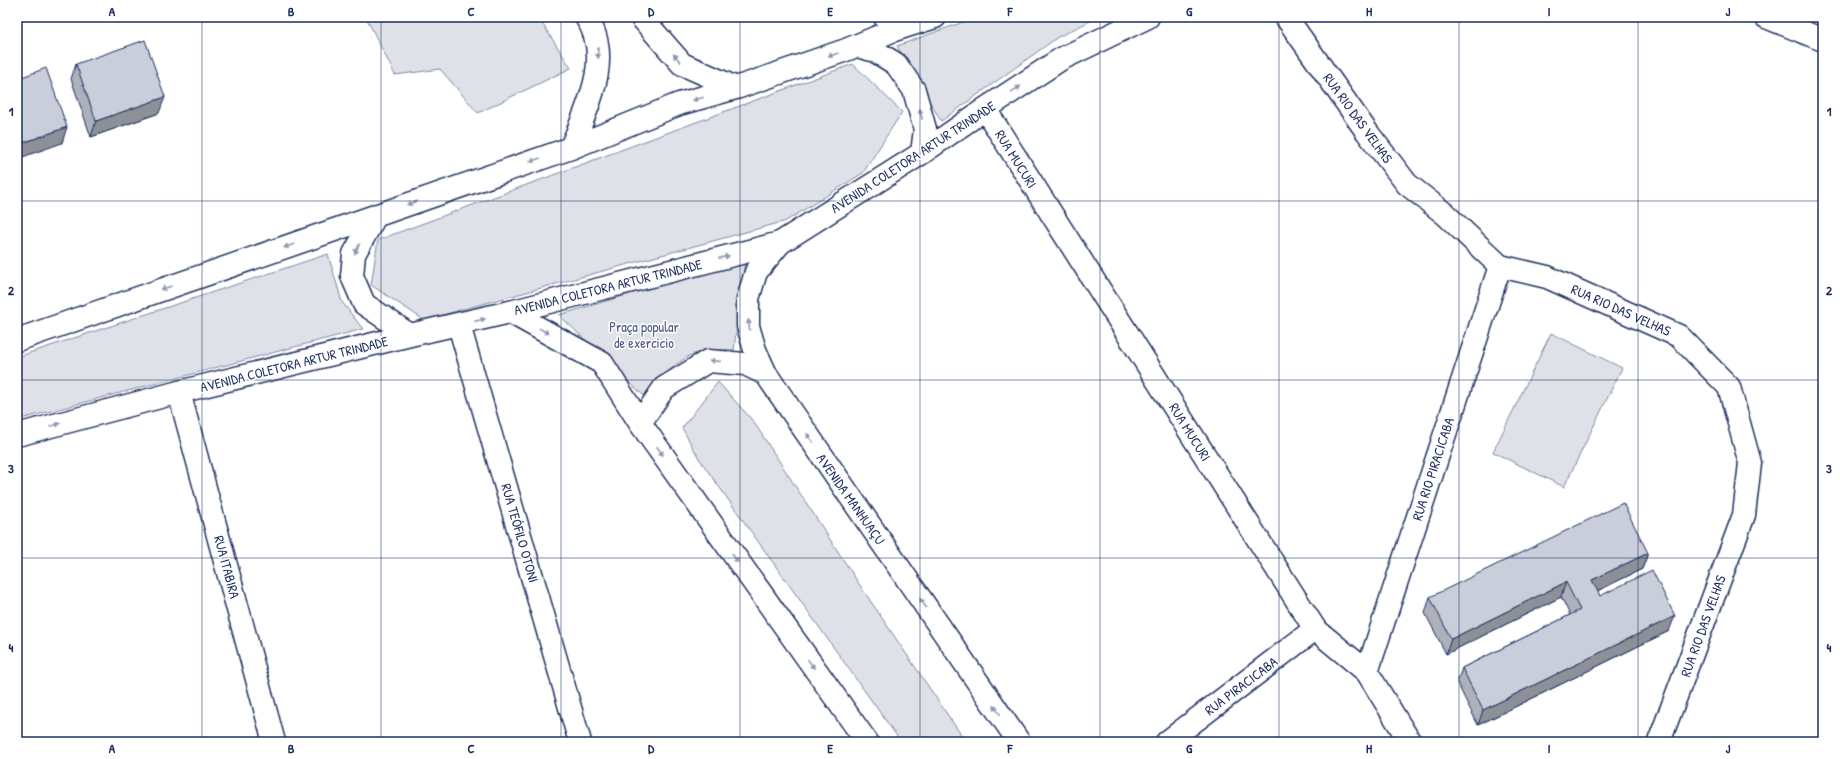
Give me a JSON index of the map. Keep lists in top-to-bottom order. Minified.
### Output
{"streets":{"street":["RUA RIO DAS VELHAS","AVENIDA COLETORA ARTUR TRINDADE","RUA MUCURI","RUA RIO PIRACICABA","AVENIDA MANHUAÇU","RUA TEÓFILO OTONI","RUA ITABIRA","RUA PIRACICABA"]},"crossings":[["RUA RIO DAS VELHAS","RUA RIO PIRACICABA"],["AVENIDA COLETORA ARTUR TRINDADE","RUA MUCURI"],["AVENIDA COLETORA ARTUR TRINDADE","AVENIDA MANHUAÇU"],["AVENIDA COLETORA ARTUR TRINDADE","RUA TEÓFILO OTONI"],["AVENIDA COLETORA ARTUR TRINDADE","RUA ITABIRA"],["RUA MUCURI","RUA RIO PIRACICABA"],["RUA MUCURI","RUA PIRACICABA"]],"parks":["Praça popular de exercicio"],"grid":{"columns":["A","B","C","D","E","F","G","H","I","J"],"rows":["1","2","3","4"]}}
